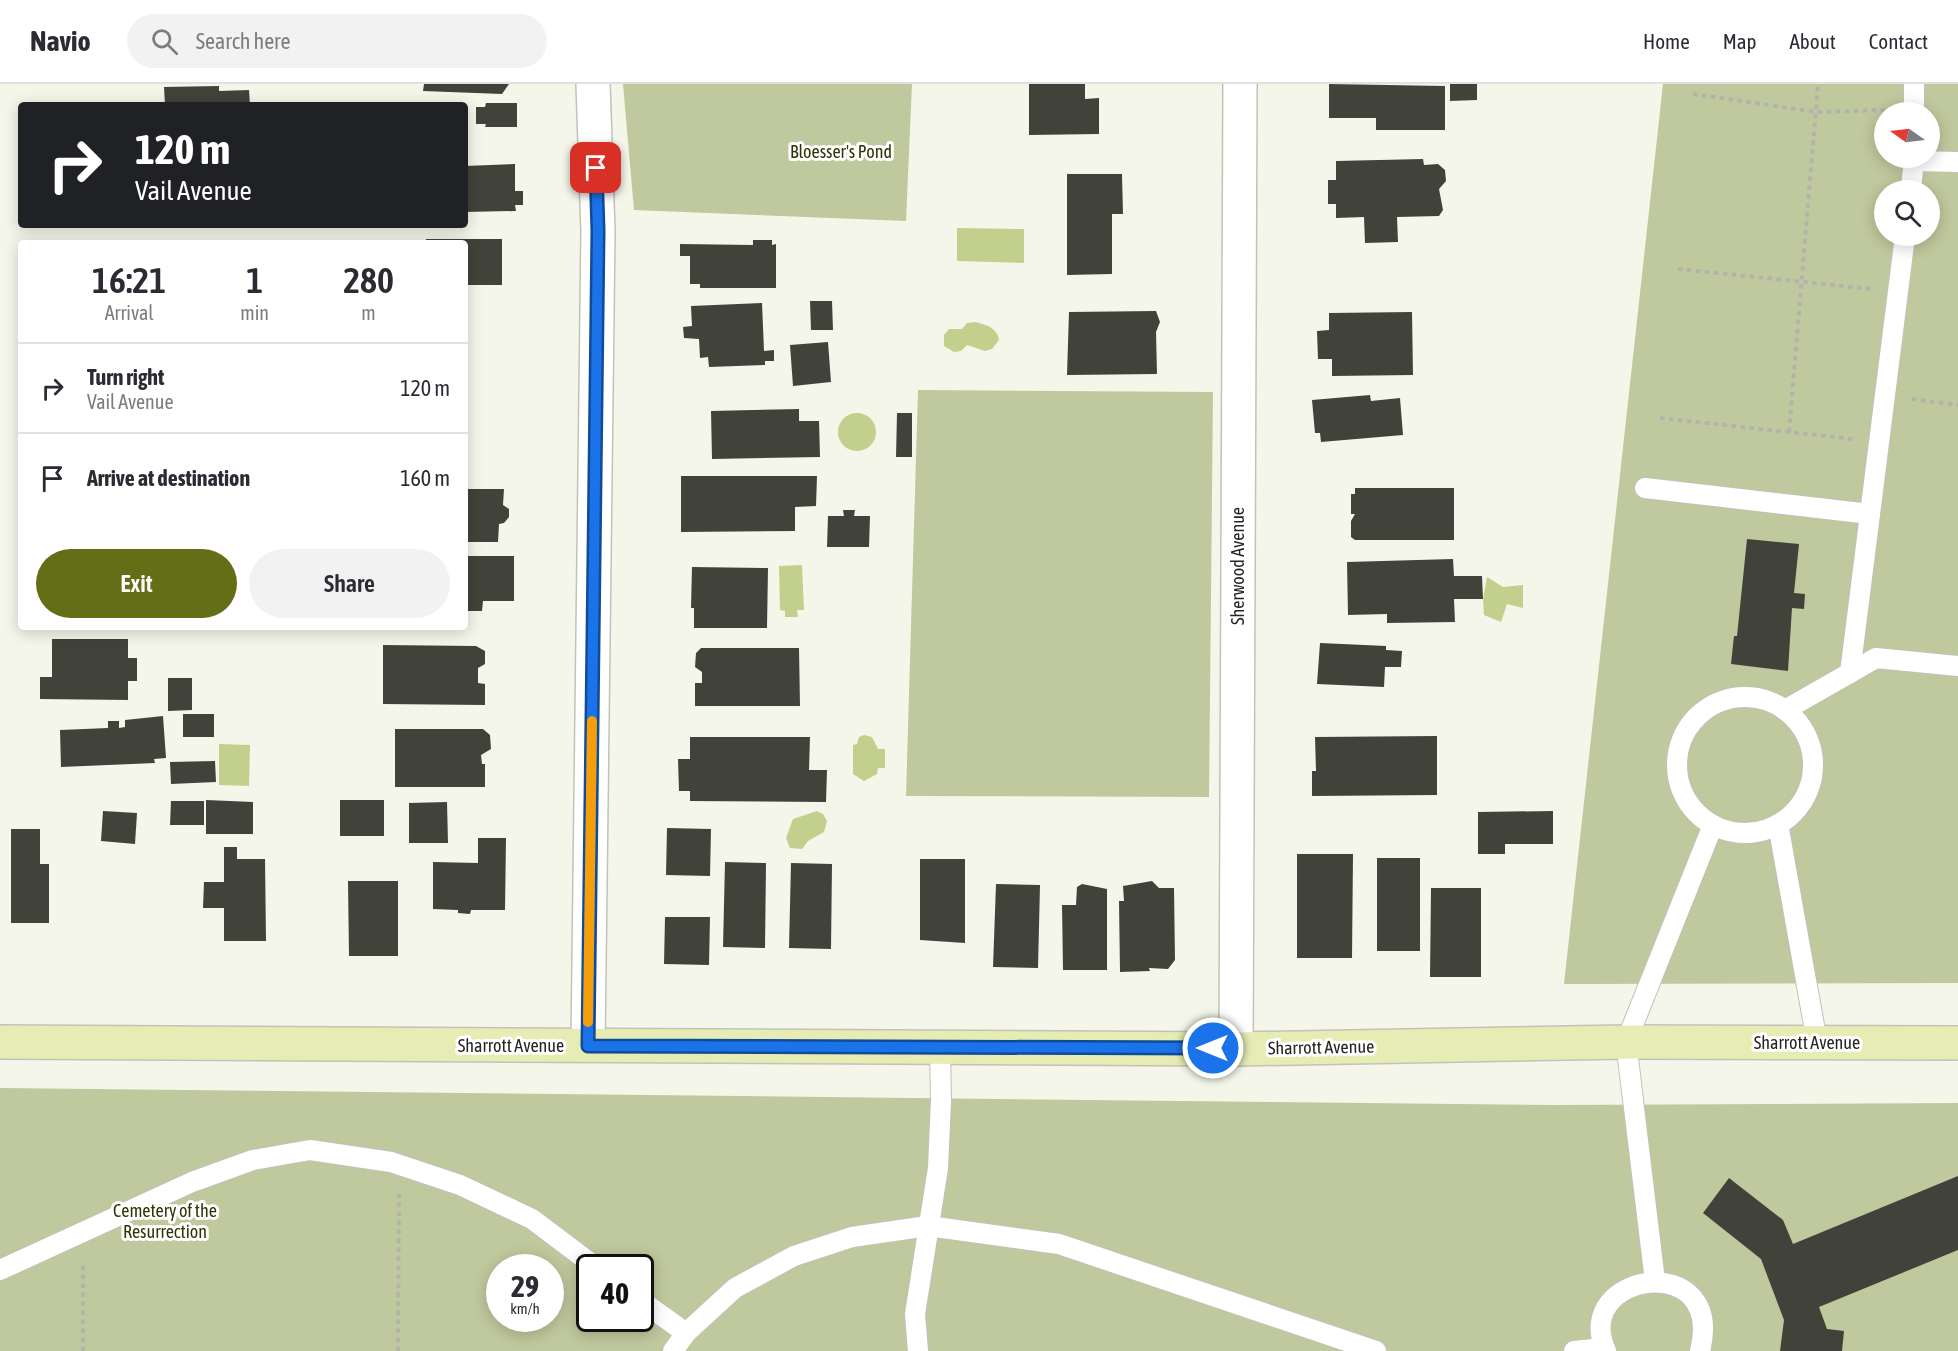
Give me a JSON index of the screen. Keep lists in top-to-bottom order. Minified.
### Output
{"streets":{"street":["Sherwood Avenue","Sharrott Avenue"]},"crossings":[["Sherwood Avenue","Sharrott Avenue"]],"parks":["Bloesser's Pond","Cemetery of the Resurrection"],"north":"left","page":{"header":"Navio","search":"Search here","nav":["Home","Map","About","Contact"],"turn":["120 m","Vail Avenue"],"eta":["16:21","Arrival","1","min","280","m"],"list":[{"name":"Turn right","note":"Vail Avenue","value":"120 m"},{"name":"Arrive at destination","value":"160 m"}],"buttons":["Exit","Share"],"speed":"29 km/h","limit":"40"}}
